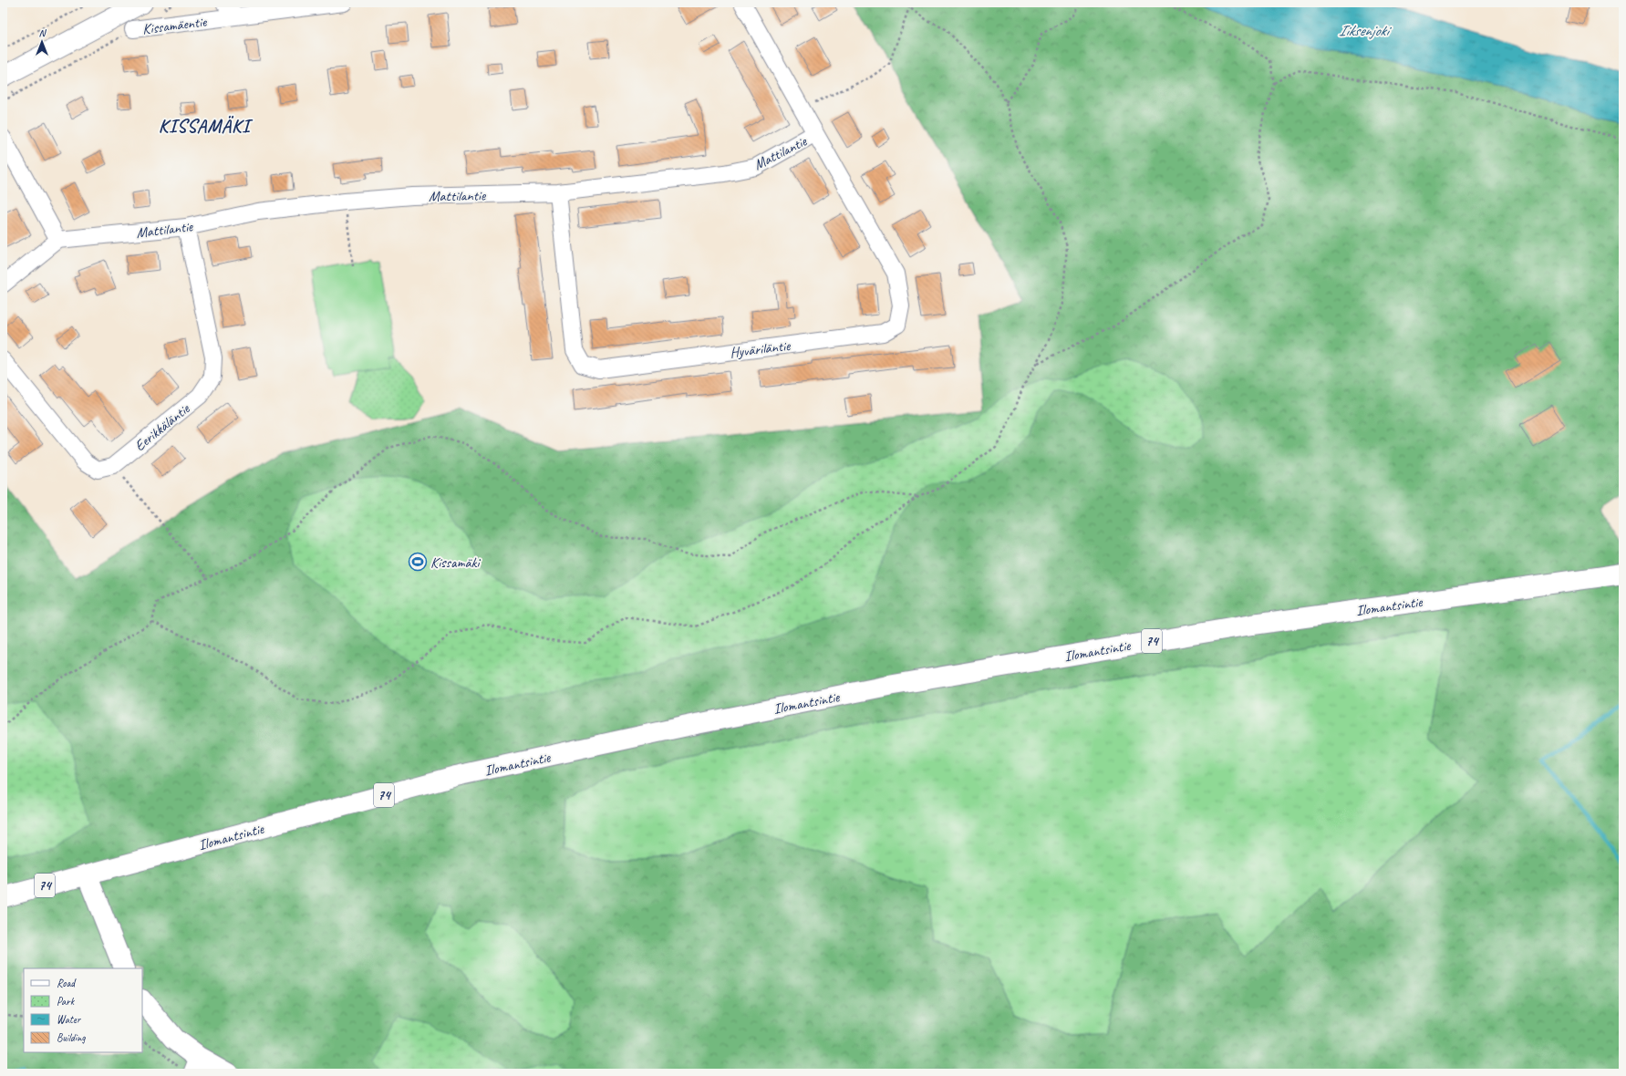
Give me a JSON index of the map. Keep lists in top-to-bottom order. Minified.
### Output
{"streets":{"main road":["Ilomantsintie","74"],"street":["Kissamäentie","Mattilantie","Hyväriläntie","Eerikkäläntie"]},"crossings":[["Mattilantie","Hyväriläntie"],["Mattilantie","Eerikkäläntie"]],"districts":["KISSAMÄKI"],"water":["Iiksenjoki"],"places":{"sports":["Kissamäki"]},"legend":["Road","Park","Water","Building"],"north":"top"}
